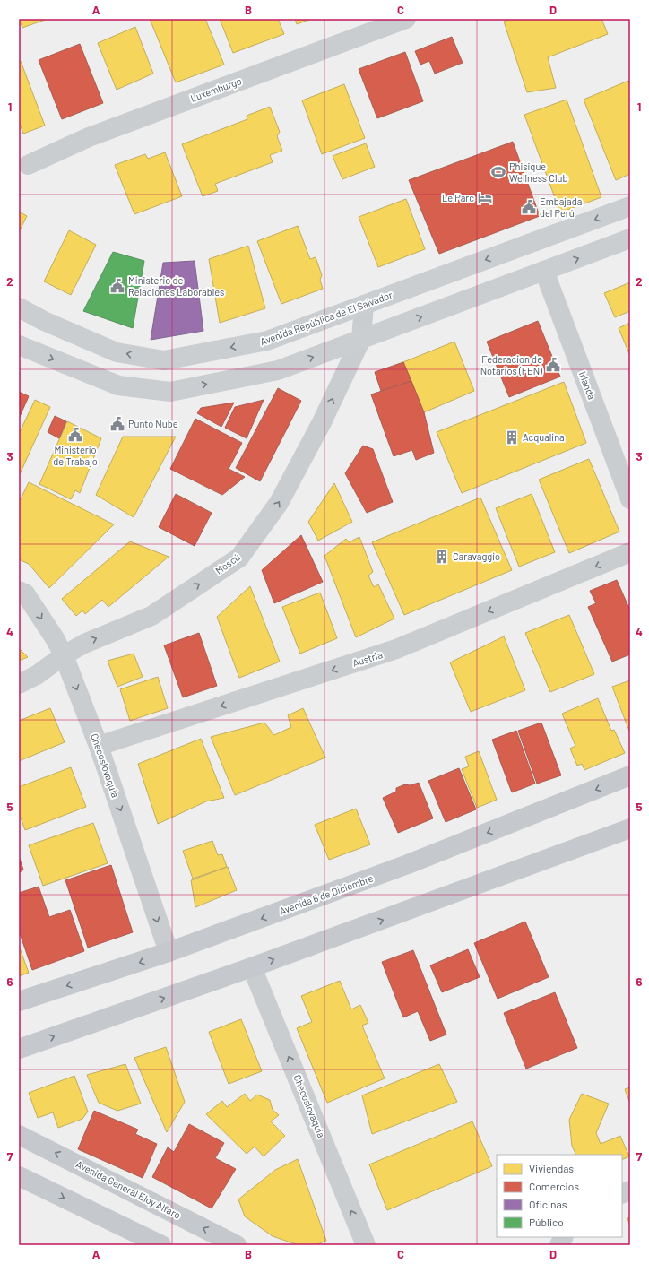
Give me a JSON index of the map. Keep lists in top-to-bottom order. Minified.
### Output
{"streets":{"main road":["Avenida 6 de Diciembre","Avenida General Eloy Alfaro"],"street":["Luxemburgo","Avenida República de El Salvador","Irlanda","Moscú","Austria","Checoslovaquia"]},"crossings":[["Moscú","Checoslovaquia"],["Austria","Checoslovaquia"],["Checoslovaquia","Avenida 6 de Diciembre"]],"one_way":["Moscú","Austria"],"places":{"sports":["Phisique Wellness Club"],"hotel":["Le Parc"],"public building":["Embajada del Perú","Ministerio de Relaciones Laborables","Federacion de Notarios (FEN)","Punto Nube","Ministerio de Trabajo"],"building":["Acqualina","Caravaggio"]},"legend":["Viviendas","Comercios","Oficinas","Público"],"grid":{"columns":["A","B","C","D"],"rows":["1","2","3","4","5","6","7"]}}
